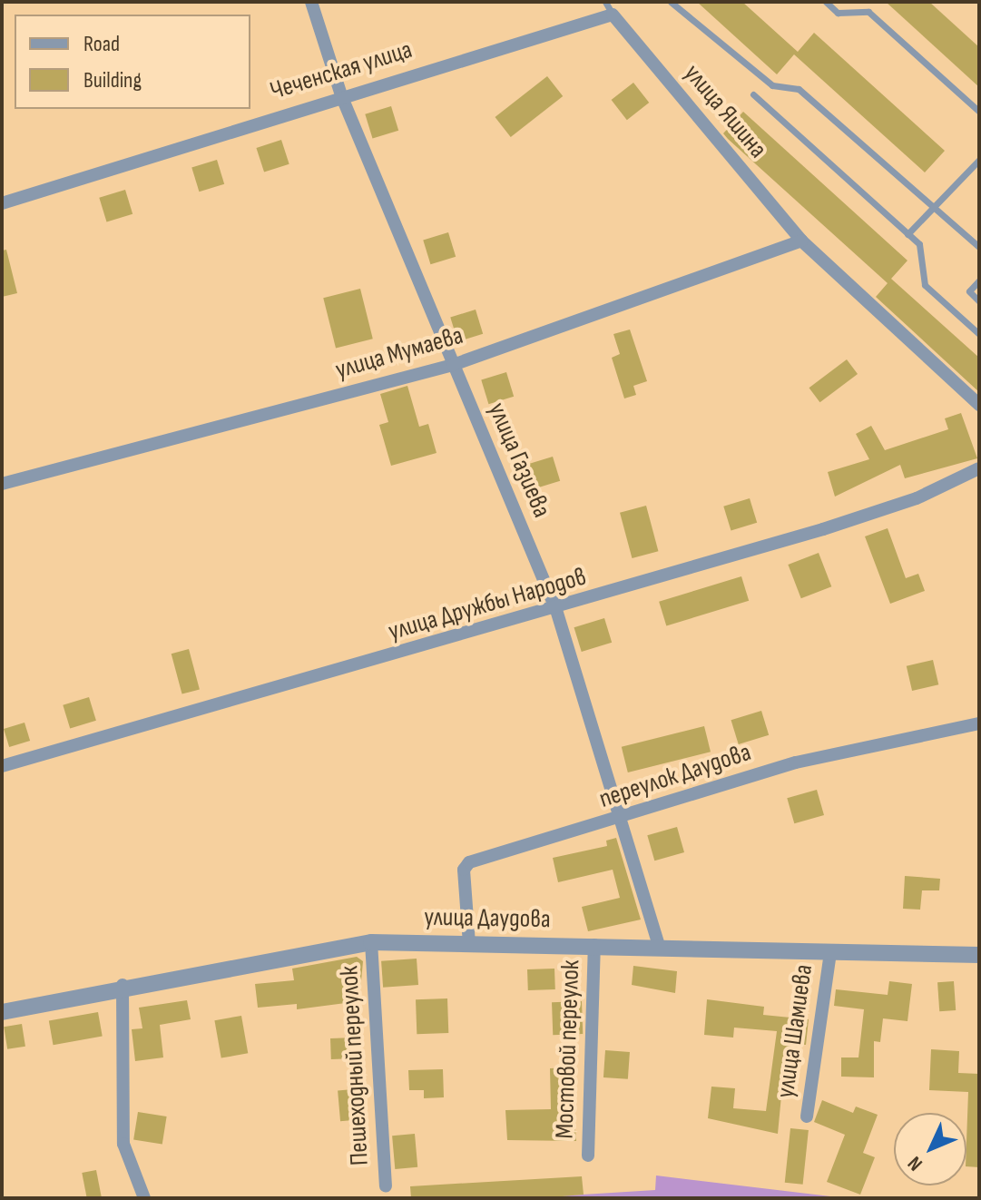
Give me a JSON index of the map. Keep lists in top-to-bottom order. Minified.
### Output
{"streets":{"street":["Чеченская улица","улица Яшина","улица Мумаева","улица Газиева","улица Дружбы Народов","переулок Даудова","улица Даудова","улица Шамиева","Мостовой переулок","Пешеходный переулок"]},"crossings":[["Чеченская улица","улица Яшина"],["Чеченская улица","улица Газиева"],["улица Яшина","улица Мумаева"],["улица Мумаева","улица Газиева"],["улица Газиева","улица Дружбы Народов"],["улица Газиева","переулок Даудова"],["улица Газиева","улица Даудова"],["переулок Даудова","улица Даудова"],["улица Даудова","улица Шамиева"],["улица Даудова","Мостовой переулок"],["улица Даудова","Пешеходный переулок"]],"legend":["Road","Building"],"north":"bottom left"}
